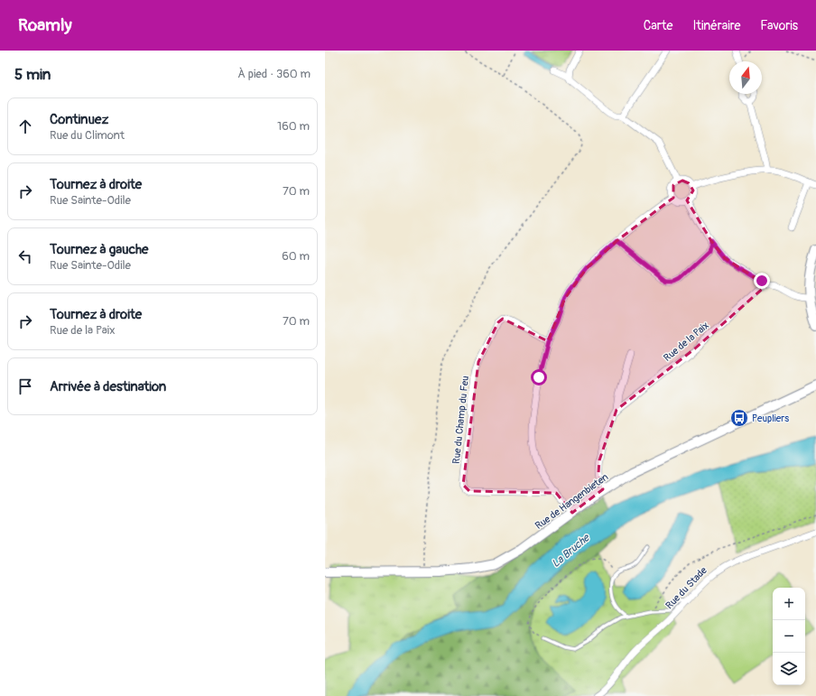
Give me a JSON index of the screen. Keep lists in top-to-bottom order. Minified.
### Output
{"streets":{"street":["Rue de la Paix","Rue du Champ du Feu","Rue de Hangenbieten","Rue du Stade"]},"crossings":[["Rue de la Paix","Rue de Hangenbieten"]],"water":["La Bruche"],"places":{"bus stop":["Peupliers"]},"north":"top","page":{"header":"Roamly","nav":["Carte","Itinéraire","Favoris"],"heading":["5 min","À pied · 360 m"],"list":[["Continuez","Rue du Climont","160 m"],["Tournez à droite","Rue Sainte-Odile","70 m"],["Tournez à gauche","Rue Sainte-Odile","60 m"],["Tournez à droite","Rue de la Paix","70 m"],"Arrivée à destination"],"map_buttons":["+","−"]}}
